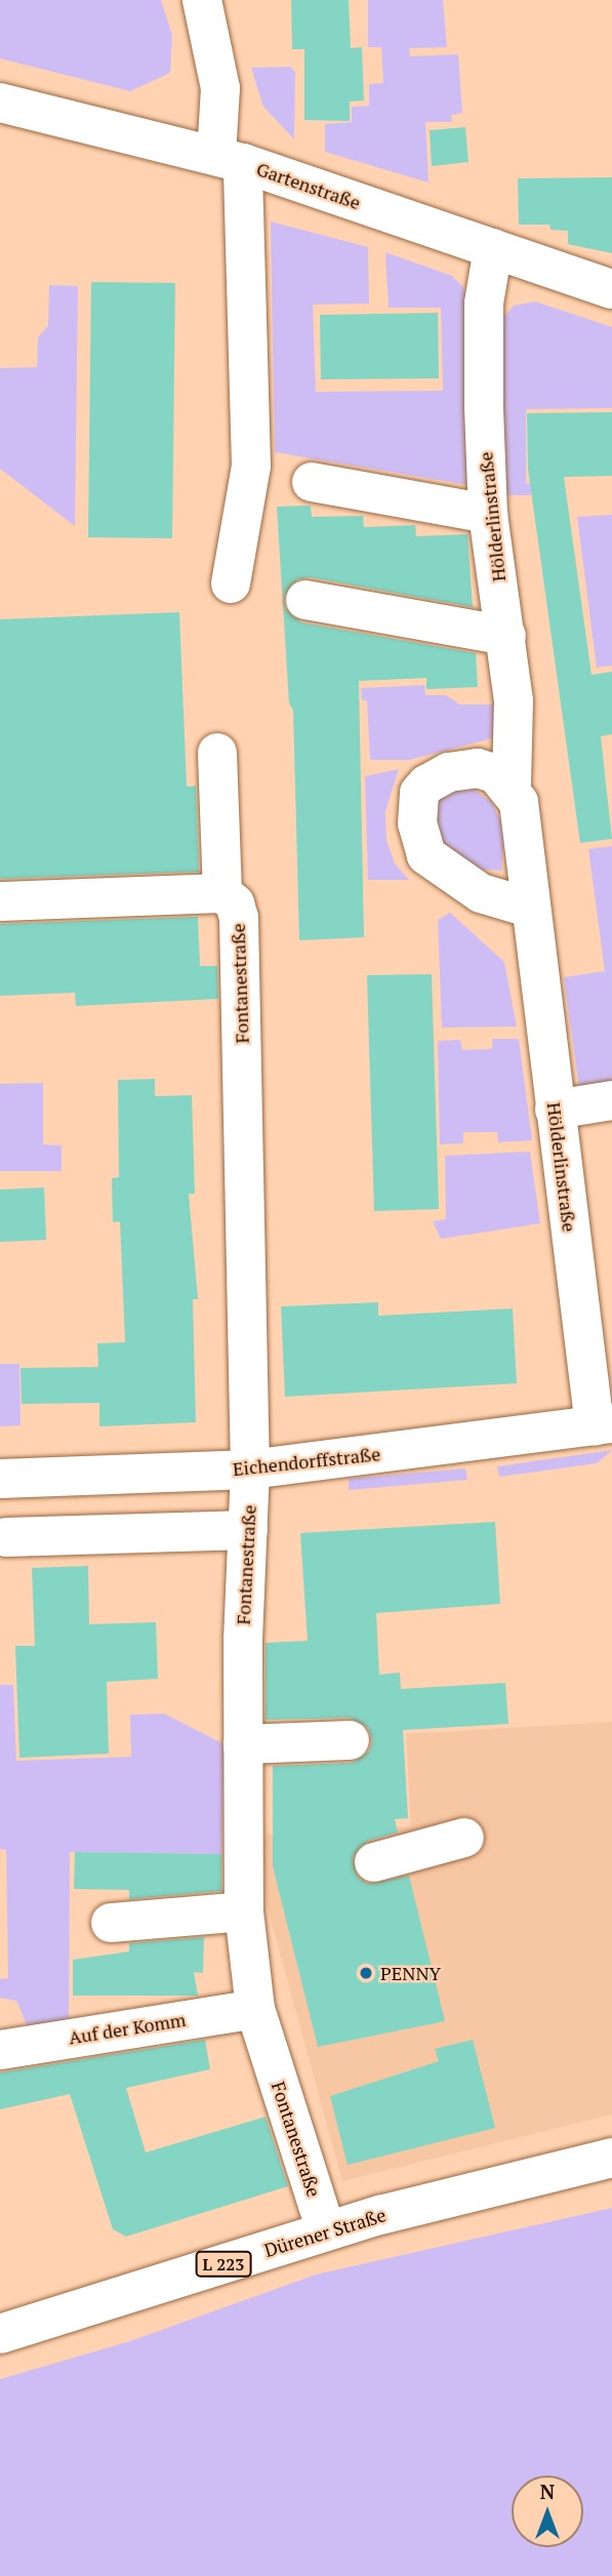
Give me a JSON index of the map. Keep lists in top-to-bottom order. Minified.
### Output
{"streets":{"street":["Gartenstraße","Hölderlinstraße","Fontanestraße","Eichendorffstraße","Auf der Komm","Dürener Straße","L 223"]},"crossings":[["Gartenstraße","Hölderlinstraße"],["Hölderlinstraße","Eichendorffstraße"],["Fontanestraße","Eichendorffstraße"],["Fontanestraße","Auf der Komm"],["Fontanestraße","Dürener Straße"]],"places":["PENNY"],"north":"top"}
